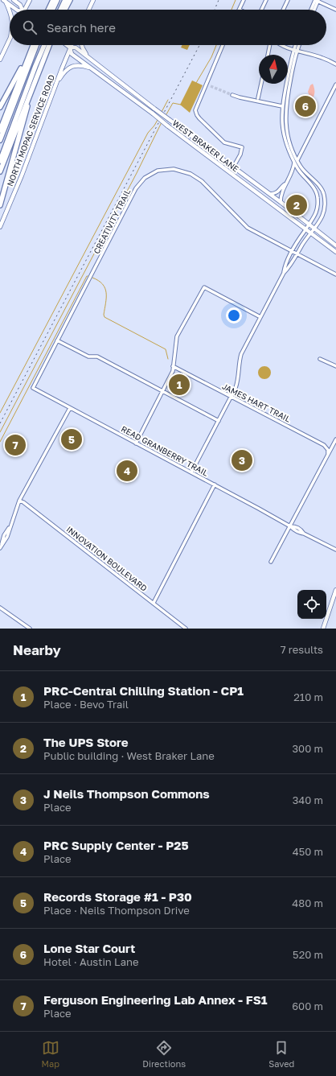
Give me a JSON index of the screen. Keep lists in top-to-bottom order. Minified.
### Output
{"streets":{"main road":["NORTH MOPAC SERVICE ROAD","WEST BRAKER LANE"],"street":["CREATIVITY TRAIL","JAMES HART TRAIL","READ GRANBERRY TRAIL","INNOVATION BOULEVARD"]},"crossings":[["NORTH MOPAC SERVICE ROAD","WEST BRAKER LANE"],["CREATIVITY TRAIL","READ GRANBERRY TRAIL"]],"north":"top","page":{"search":"Search here","pins":["6","2","1","5","7","3","4"],"heading":["Nearby","7 results"],"list":[{"mark":"1","name":"PRC-Central Chilling Station - CP1","note":"Place · Bevo Trail","value":"210 m"},{"mark":"2","name":"The UPS Store","note":"Public building · West Braker Lane","value":"300 m"},{"mark":"3","name":"J Neils Thompson Commons","note":"Place","value":"340 m"},{"mark":"4","name":"PRC Supply Center - P25","note":"Place","value":"450 m"},{"mark":"5","name":"Records Storage #1 - P30","note":"Place · Neils Thompson Drive","value":"480 m"},{"mark":"6","name":"Lone Star Court","note":"Hotel · Austin Lane","value":"520 m"},{"mark":"7","name":"Ferguson Engineering Lab Annex - FS1","note":"Place","value":"600 m"}],"nav":["Map","Directions","Saved"]}}
